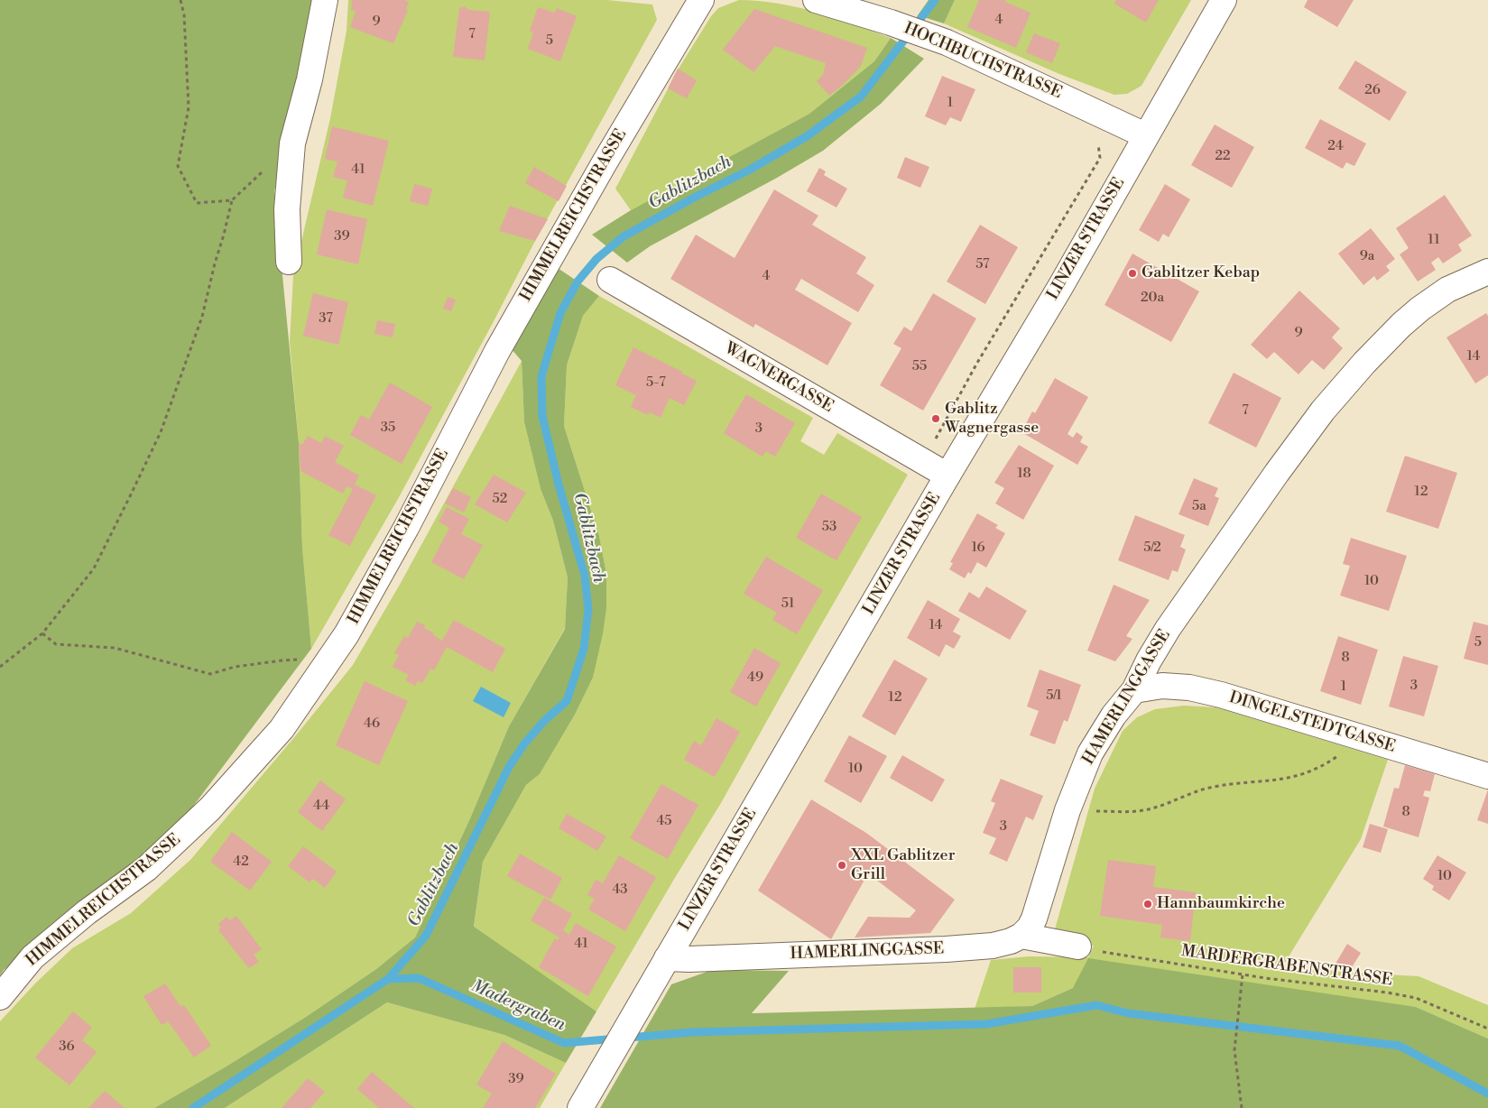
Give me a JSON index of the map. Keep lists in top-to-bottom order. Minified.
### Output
{"streets":{"street":["HOCHBUCHSTRASSE","HIMMELREICHSTRASSE","LINZER STRASSE","WAGNERGASSE","HAMERLINGGASSE","DINGELSTEDTGASSE"],"path":["MARDERGRABENSTRASSE"]},"crossings":[["HOCHBUCHSTRASSE","LINZER STRASSE"],["LINZER STRASSE","WAGNERGASSE"],["LINZER STRASSE","HAMERLINGGASSE"],["HAMERLINGGASSE","DINGELSTEDTGASSE"]],"water":["Gablitzbach","Madergraben"],"places":["Gablitzer Kebap","Gablitz Wagnergasse","XXL Gablitzer Grill","Hannbaumkirche"],"house_numbers":["4","9","7","5","26","1","24","22","41","39","11","9a","57","4","20a","37","9","14","55","5-7","7","35","3","18","12","52","5a","53","16","5/2","10","51","14","5","8","49","3","1","5/1","12","46","10","44","8","45","3","42","10","43","41","36","39"]}
